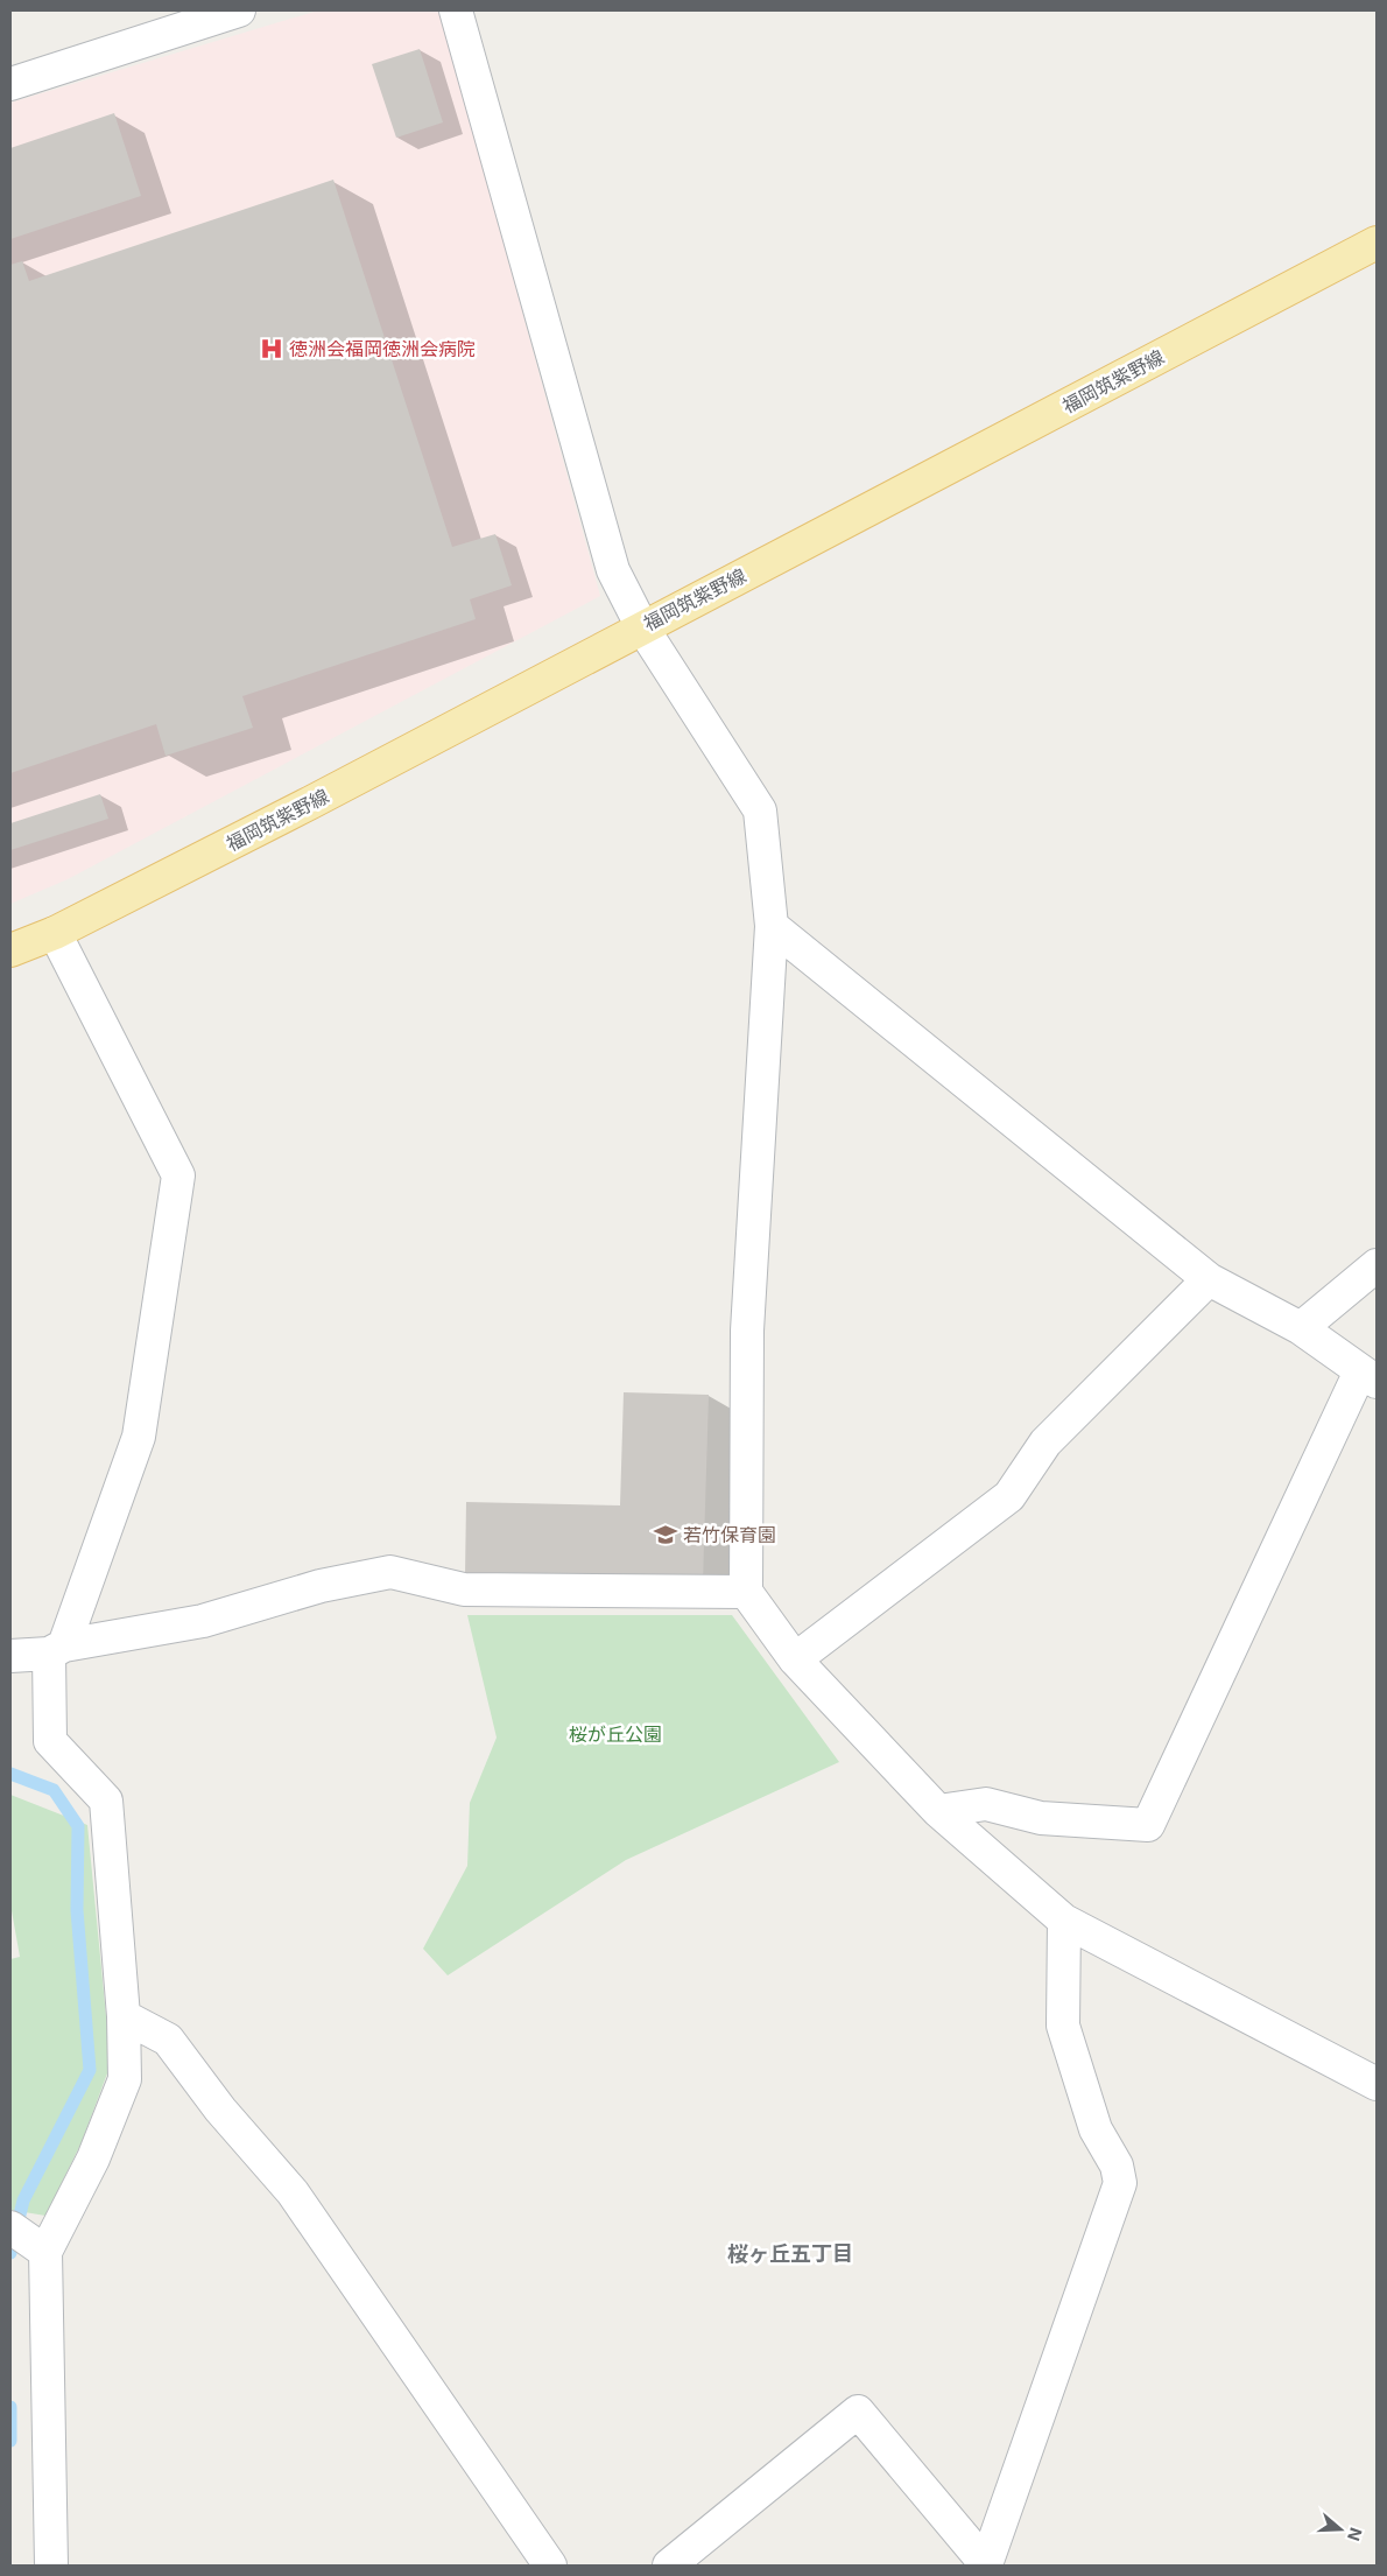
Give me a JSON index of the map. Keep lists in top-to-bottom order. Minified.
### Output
{"streets":{"main road":["福岡筑紫野線"]},"districts":["桜ヶ丘五丁目"],"parks":["桜が丘公園"],"places":{"hospital":["徳洲会福岡徳洲会病院"],"school or university":["若竹保育園"]},"north":"right"}
